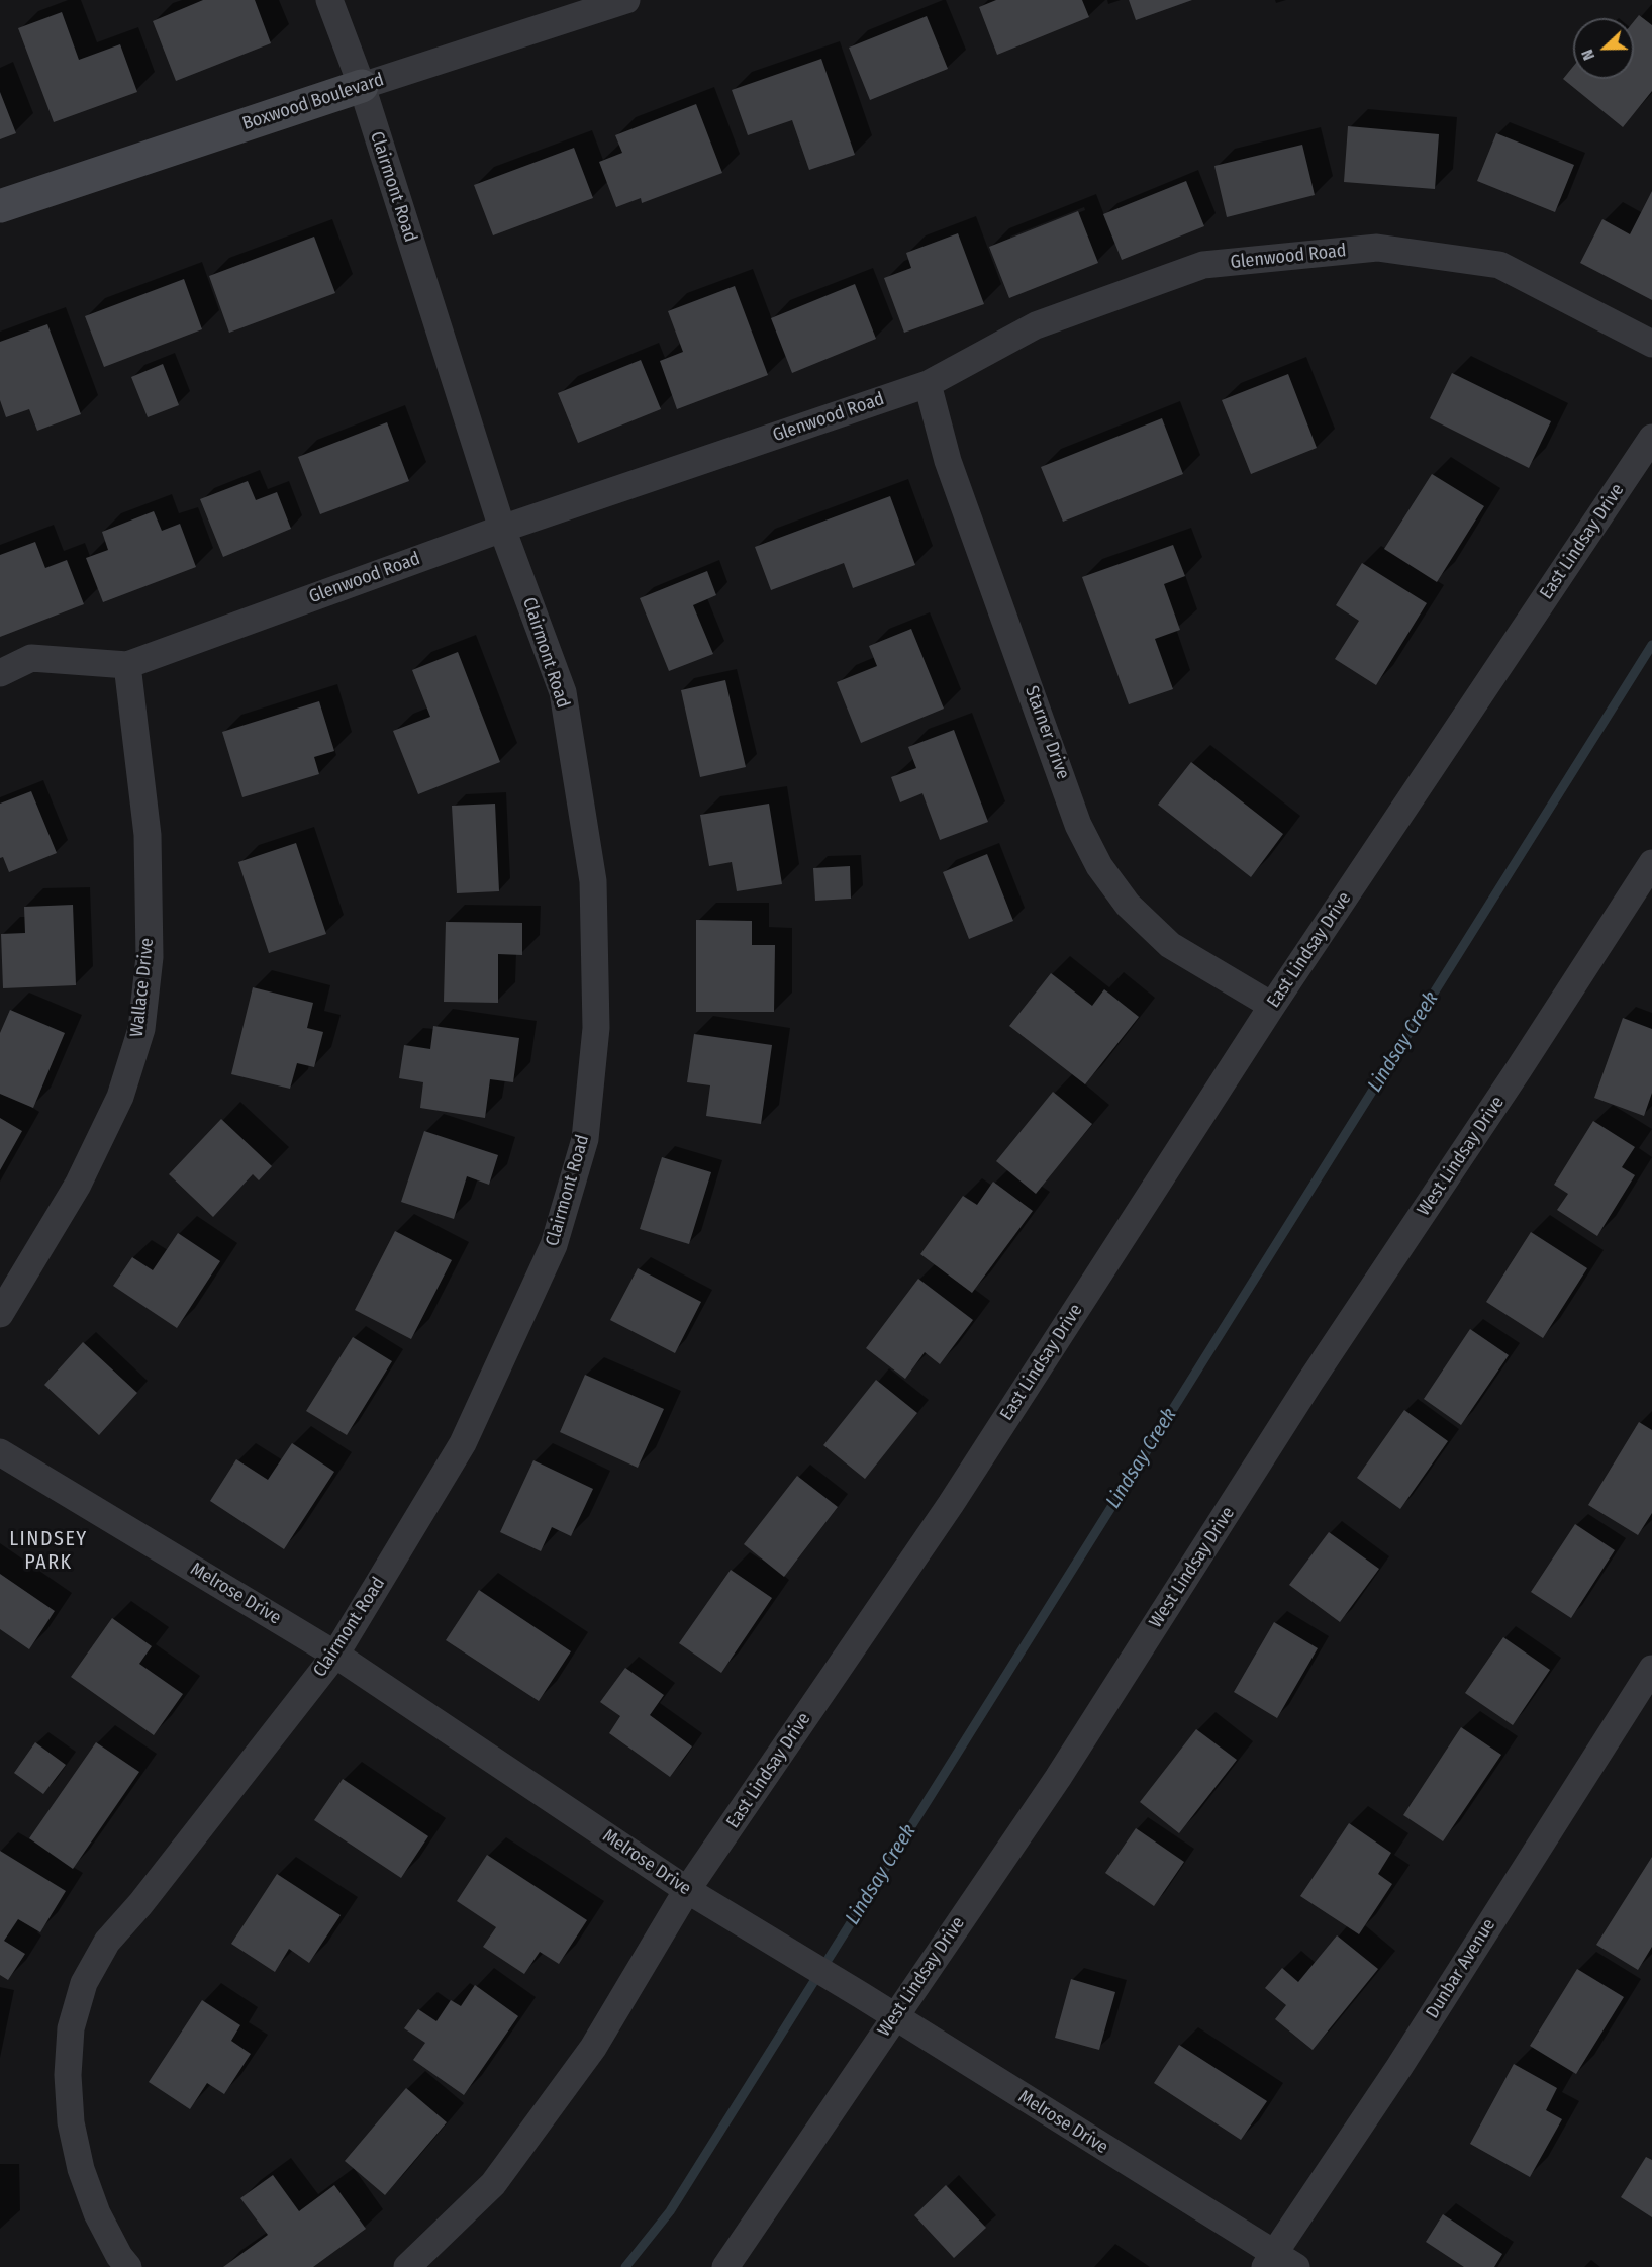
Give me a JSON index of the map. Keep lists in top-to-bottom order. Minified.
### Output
{"streets":{"street":["Boxwood Boulevard","Clairmont Road","Glenwood Road","East Lindsay Drive","Starner Drive","Wallace Drive","West Lindsay Drive","Melrose Drive","Dunbar Avenue"]},"crossings":[["Boxwood Boulevard","Clairmont Road"],["Clairmont Road","Glenwood Road"],["Clairmont Road","Melrose Drive"],["Glenwood Road","Starner Drive"],["Glenwood Road","Wallace Drive"],["East Lindsay Drive","Starner Drive"],["East Lindsay Drive","Melrose Drive"],["West Lindsay Drive","Melrose Drive"],["Melrose Drive","Dunbar Avenue"]],"districts":["LINDSEY PARK"],"water":["Lindsay Creek"],"north":"left"}
